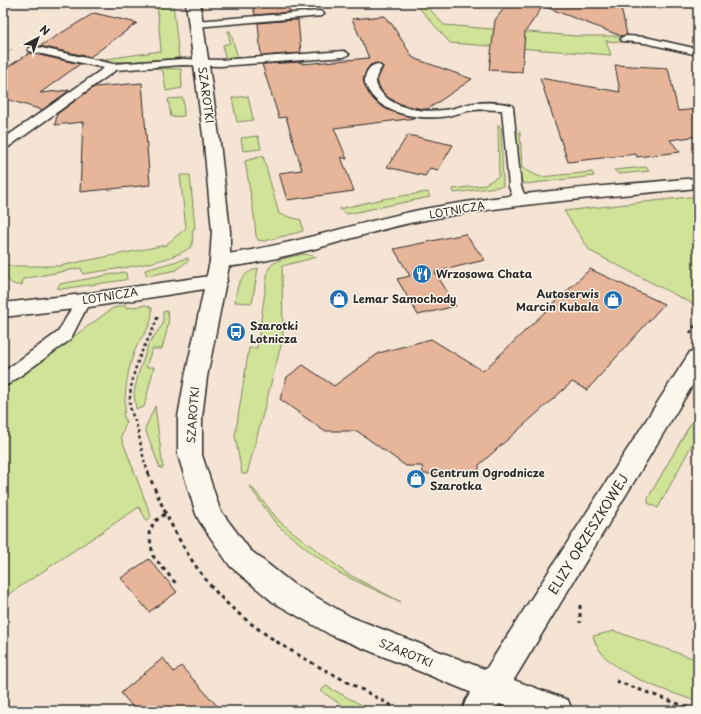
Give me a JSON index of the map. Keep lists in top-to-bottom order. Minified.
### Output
{"streets":{"street":["SZAROTKI","LOTNICZA","ELIZY ORZESZKOWEJ"]},"crossings":[["SZAROTKI","LOTNICZA"],["SZAROTKI","ELIZY ORZESZKOWEJ"]],"places":{"restaurant":["Wrzosowa Chata"],"shop":["Lemar Samochody","Autoserwis Marcin Kubala","Centrum Ogrodnicze Szarotka"],"bus stop":["Szarotki Lotnicza"]},"north":"top right"}
